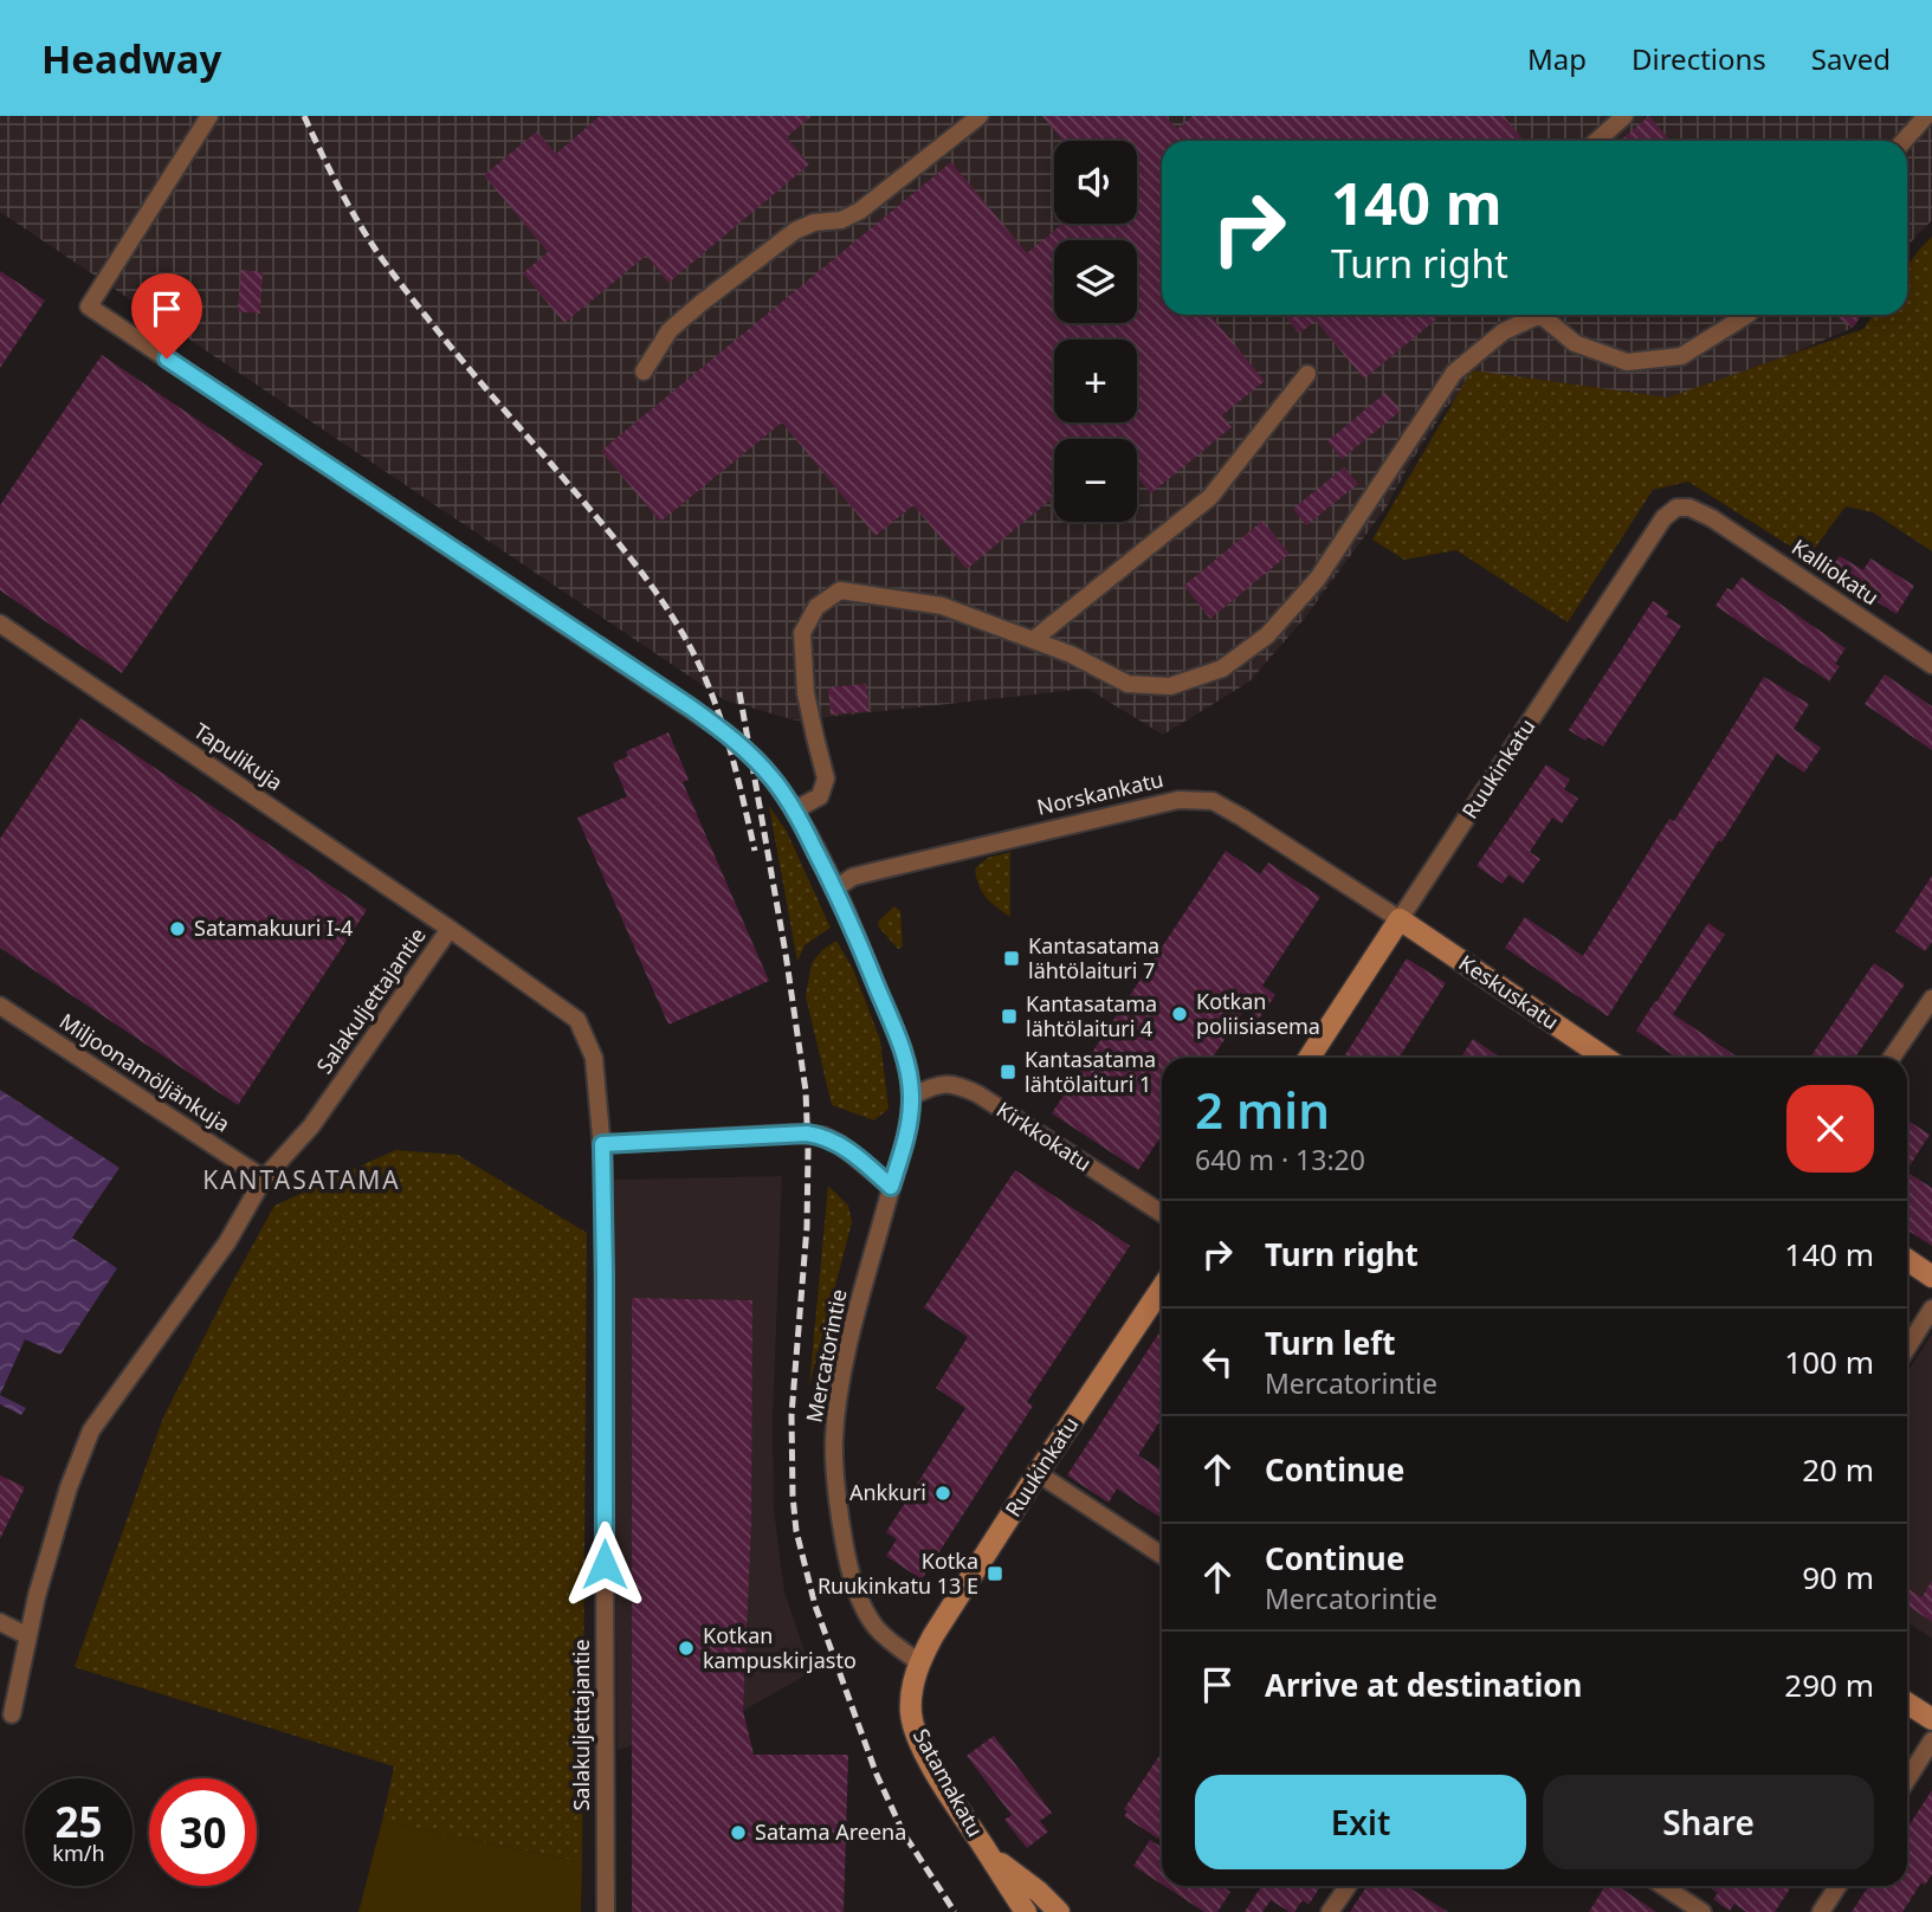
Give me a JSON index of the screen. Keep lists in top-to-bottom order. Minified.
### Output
{"streets":{"street":["Kalliokatu","Tapulikuja","Ruukinkatu","Norskankatu","Keskuskatu","Salakuljettajantie","Miljoonamöljänkuja","Kirkkokatu","Mercatorintie","Satamakatu"]},"crossings":[["Kalliokatu","Ruukinkatu"],["Tapulikuja","Salakuljettajantie"],["Ruukinkatu","Norskankatu"],["Ruukinkatu","Keskuskatu"],["Ruukinkatu","Mercatorintie"],["Ruukinkatu","Satamakatu"],["Norskankatu","Keskuskatu"],["Norskankatu","Mercatorintie"],["Salakuljettajantie","Miljoonamöljänkuja"],["Kirkkokatu","Mercatorintie"],["Mercatorintie","Satamakatu"]],"districts":["KANTASATAMA"],"places":{"other":["Satamakuuri I-4","Kotkan poliisiasema","Ankkuri","Kotkan kampuskirjasto","Satama Areena"],"transit":["Kantasatama lähtölaituri 7","Kantasatama lähtölaituri 4","Kantasatama lähtölaituri 1","Kotka Ruukinkatu 13 E"]},"page":{"header":"Headway","nav":["Map","Directions","Saved"],"map_buttons":["+","−"],"turn":["140 m","Turn right"],"heading":["2 min","640 m · 13:20"],"list":[{"name":"Turn right","value":"140 m"},{"name":"Turn left","note":"Mercatorintie","value":"100 m"},{"name":"Continue","value":"20 m"},{"name":"Continue","note":"Mercatorintie","value":"90 m"},{"name":"Arrive at destination","value":"290 m"}],"buttons":["Exit","Share"],"speed":"25 km/h","limit":"30"}}
